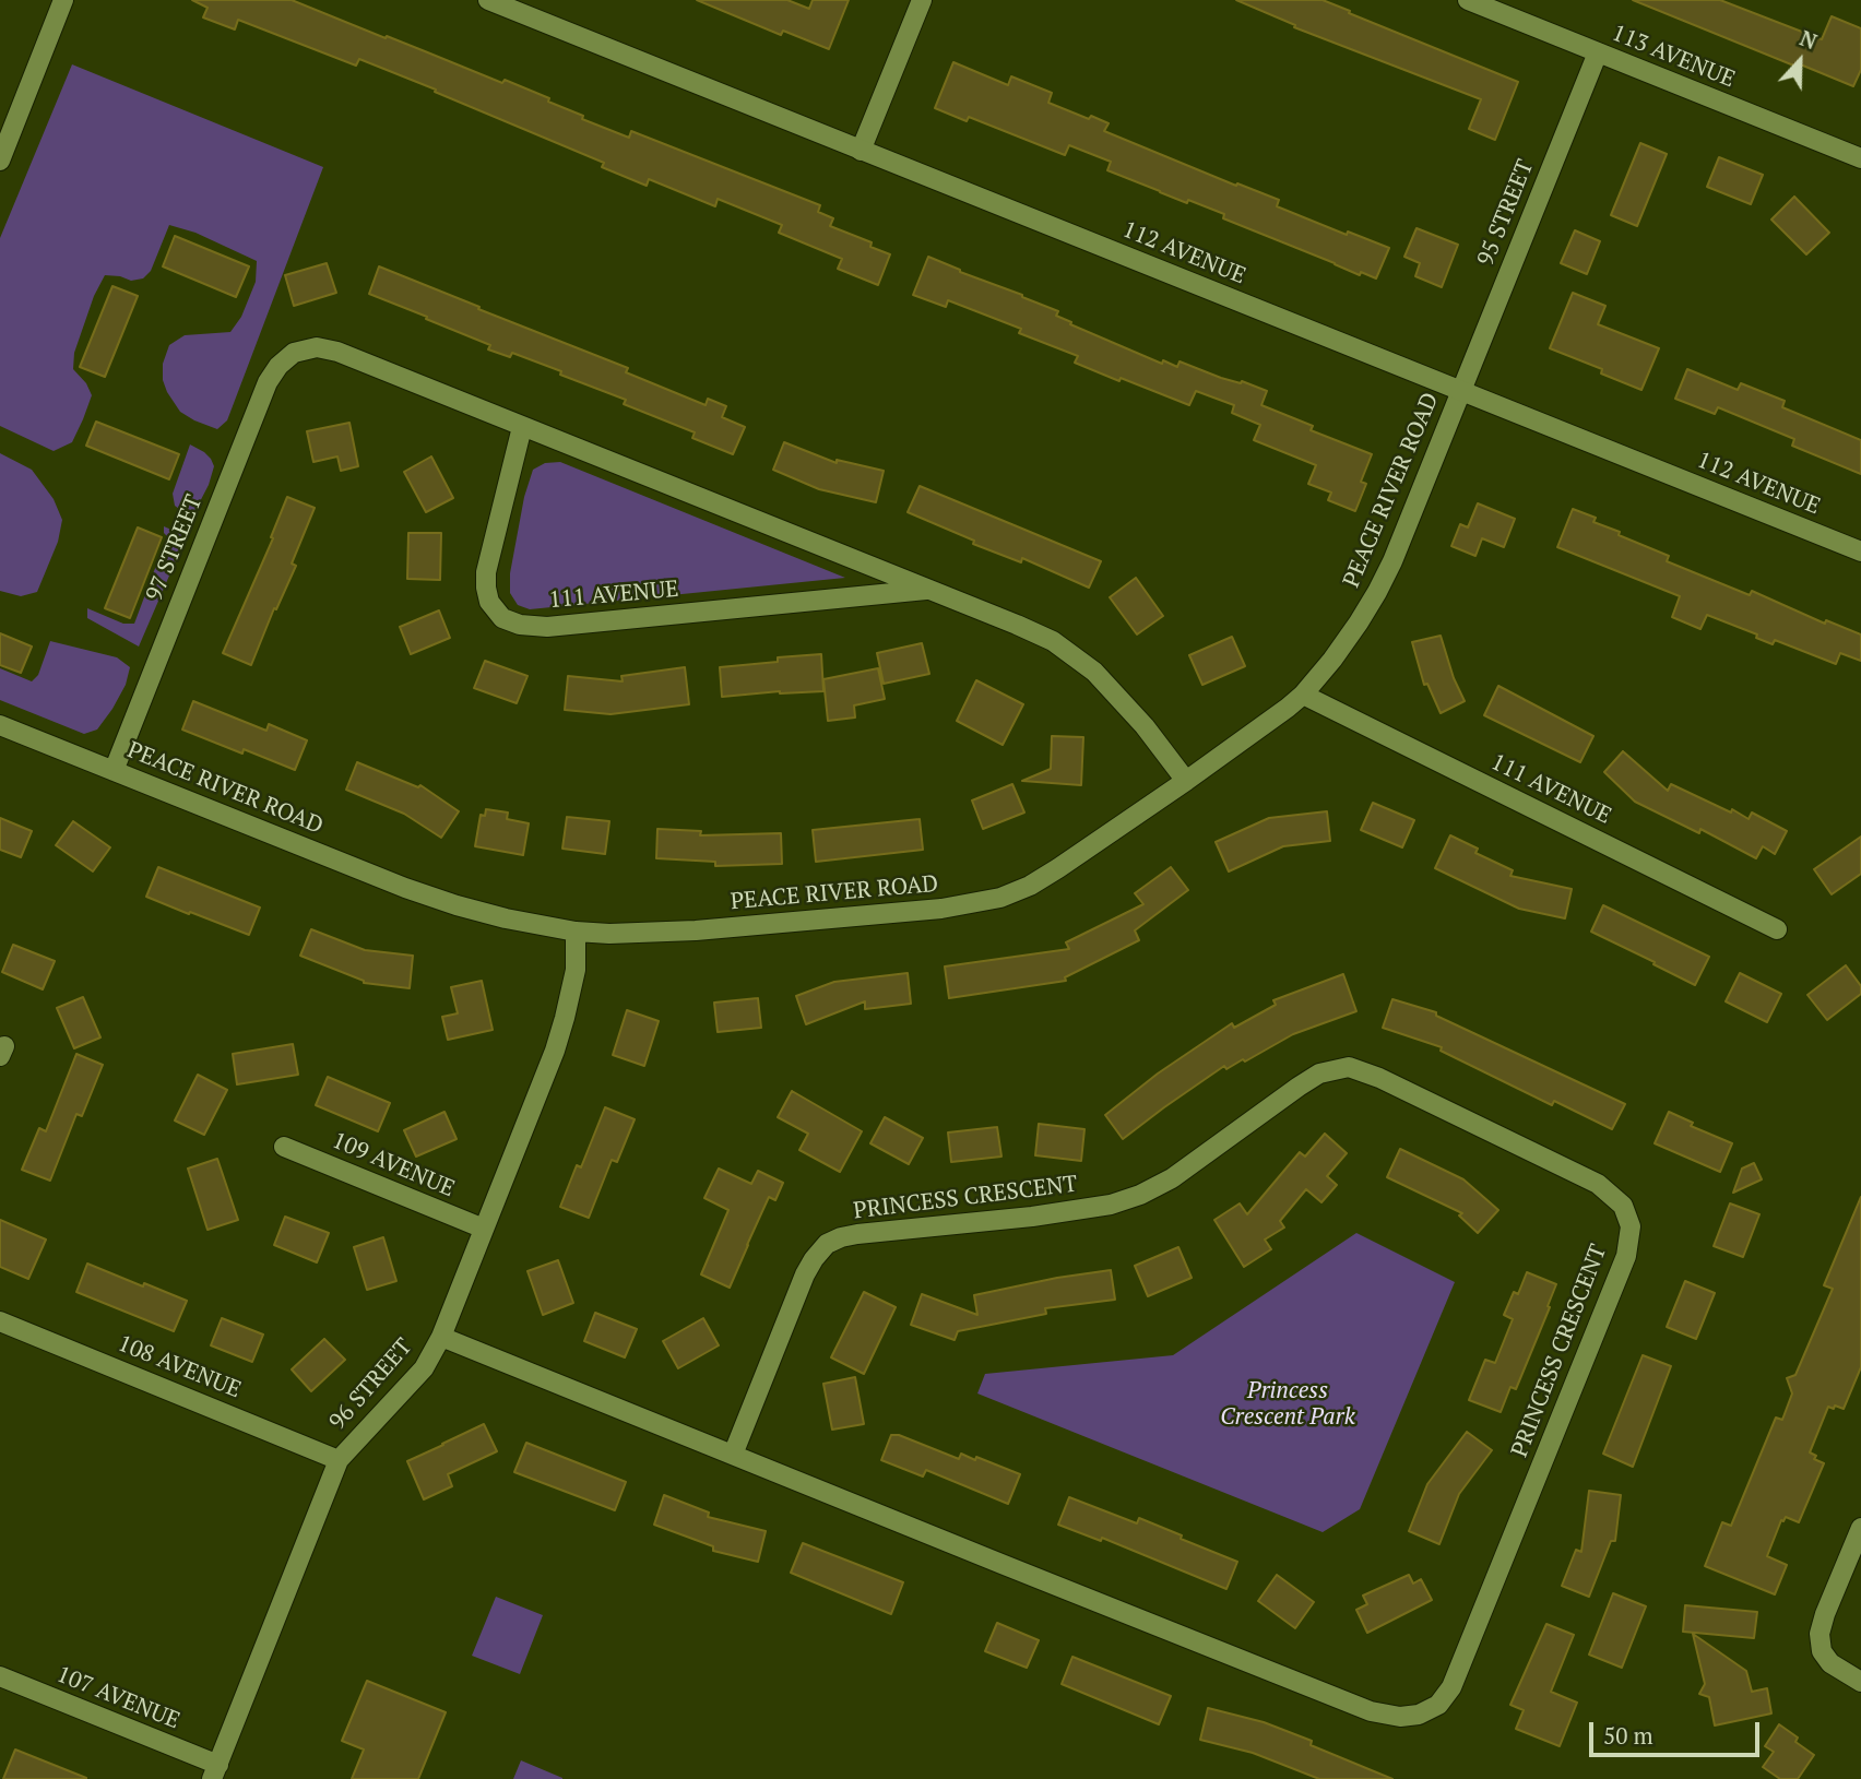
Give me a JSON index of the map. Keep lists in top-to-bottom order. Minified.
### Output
{"streets":{"street":["113 AVENUE","95 STREET","112 AVENUE","PEACE RIVER ROAD","97 STREET","111 AVENUE","109 AVENUE","PRINCESS CRESCENT","108 AVENUE","96 STREET","107 AVENUE"]},"crossings":[["113 AVENUE","95 STREET"],["95 STREET","112 AVENUE"],["95 STREET","PEACE RIVER ROAD"],["112 AVENUE","PEACE RIVER ROAD"],["PEACE RIVER ROAD","97 STREET"],["PEACE RIVER ROAD","111 AVENUE"],["PEACE RIVER ROAD","96 STREET"],["97 STREET","111 AVENUE"],["109 AVENUE","96 STREET"],["PRINCESS CRESCENT","96 STREET"],["108 AVENUE","96 STREET"],["96 STREET","107 AVENUE"]],"parks":["Princess Crescent Park"],"scale_bar":"50 m","north":"top"}
